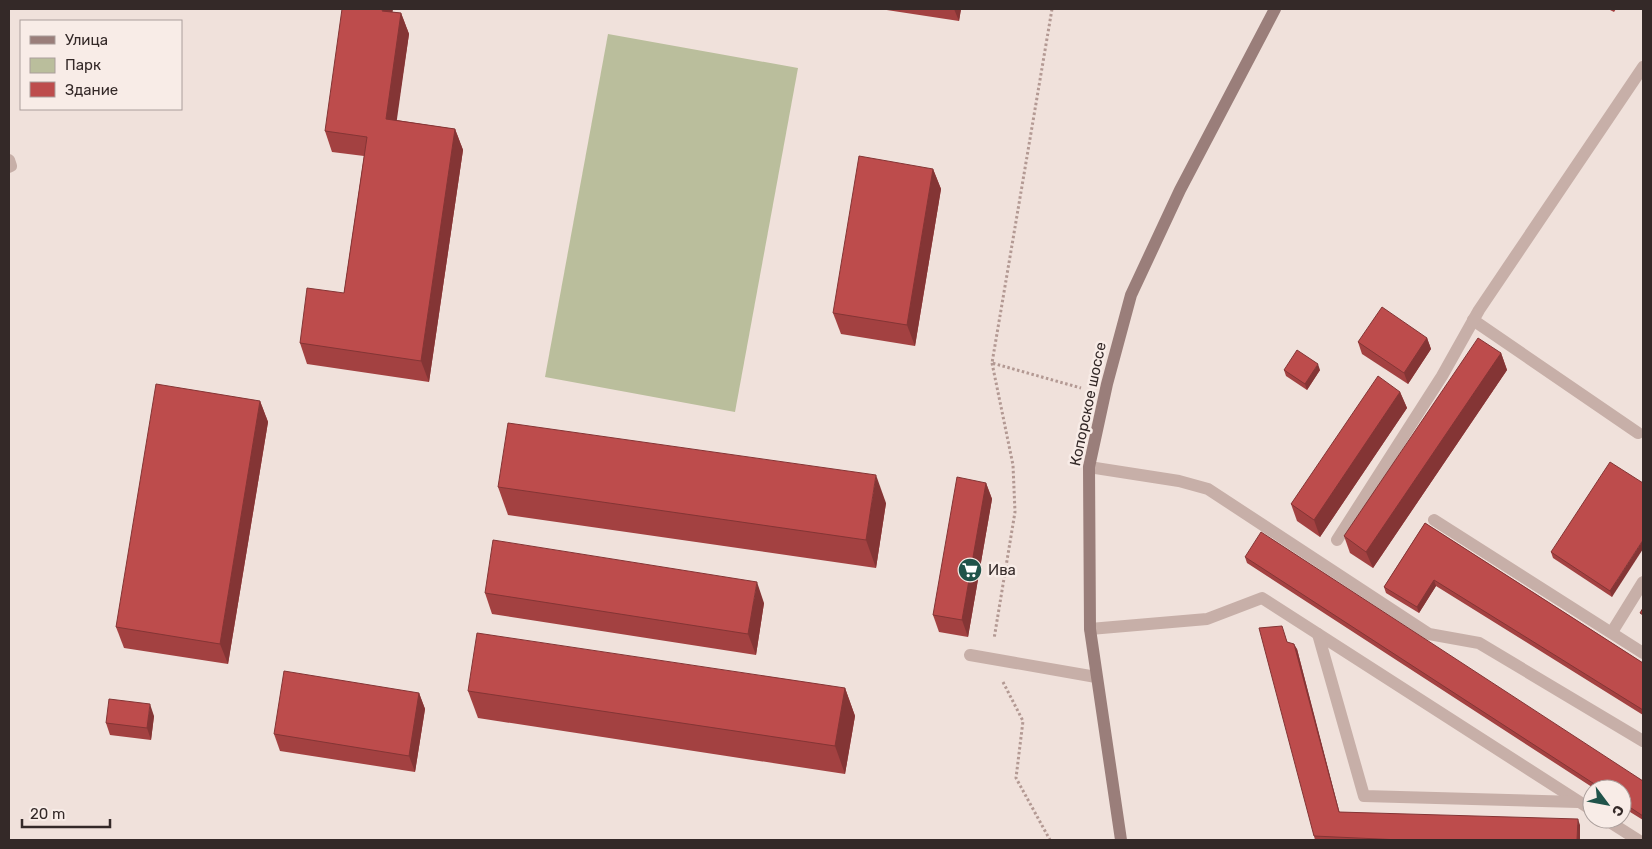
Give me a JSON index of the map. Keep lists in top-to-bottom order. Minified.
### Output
{"streets":{"main road":["Копорское шоссе"]},"places":{"supermarket":["Ива"]},"legend":["Улица","Парк","Здание"],"scale_bar":"20 m","north":"bottom right"}
